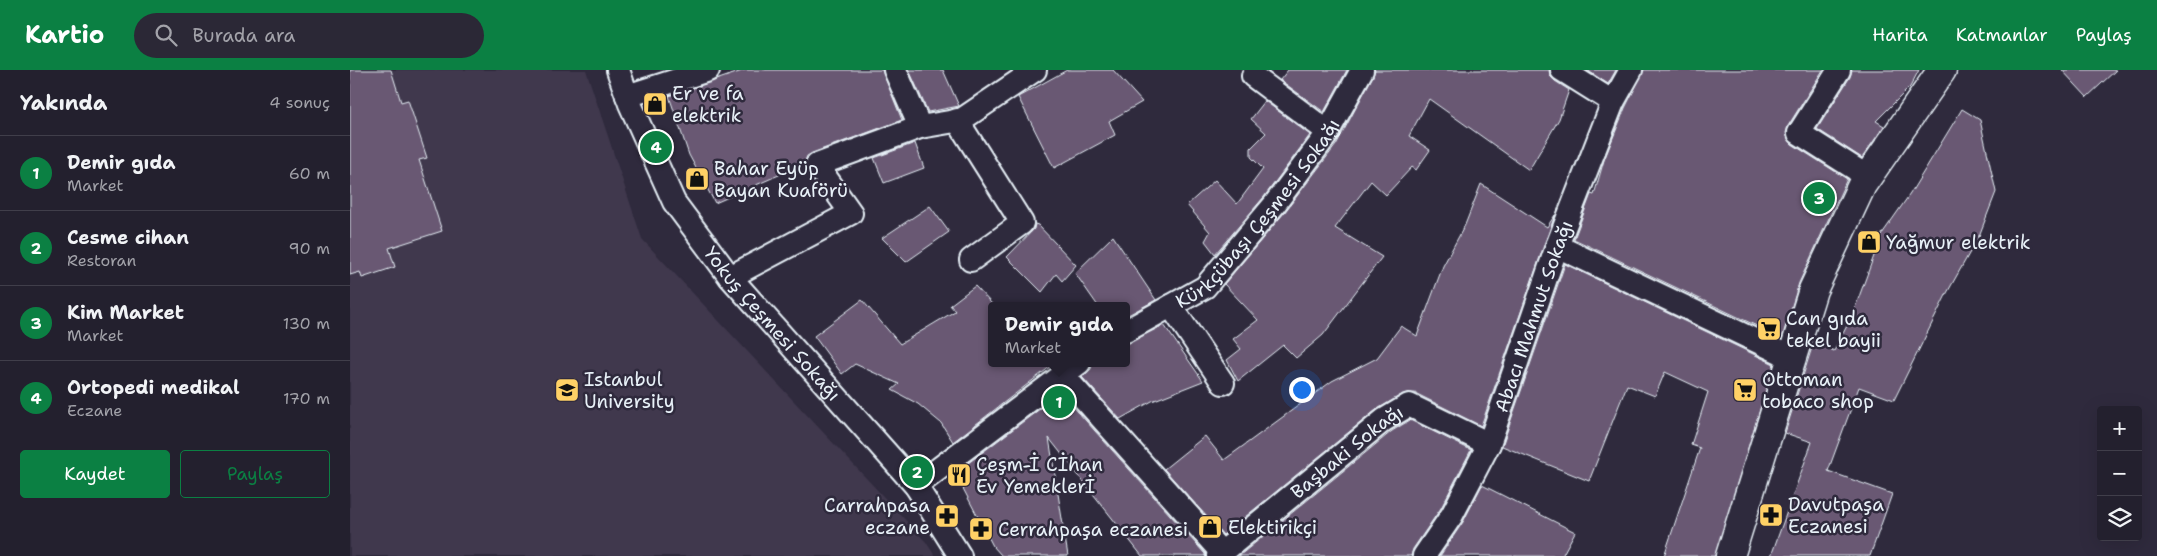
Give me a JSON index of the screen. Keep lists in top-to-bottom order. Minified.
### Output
{"streets":{"street":["Kürkçübaşı Çeşmesi Sokağı","Abacı Mahmut Sokağı","Yokuş Çeşmesi Sokağı","Başbaki Sokağı"]},"crossings":[["Abacı Mahmut Sokağı","Başbaki Sokağı"]],"places":{"shop":["Er ve fa elektrik","Bahar Eyüp Bayan Kuaförü","Yağmur elektrik","Elektirikçi"],"supermarket":["Can gıda tekel bayii","Ottoman tobaco shop"],"school or university":["Istanbul University"],"restaurant":["Çeşm-İ Cİhan Ev Yemeklerİ"],"pharmacy":["Davutpaşa Eczanesi","Carrahpasa eczane","Cerrahpaşa eczanesi"]},"page":{"header":"Kartio","search":"Burada ara","nav":["Harita","Katmanlar","Paylaş"],"heading":["Yakında","4 sonuç"],"pins":["4","3","1","2"],"list":[{"mark":"1","name":"Demir gıda","note":"Market","value":"60 m"},{"mark":"2","name":"Cesme cihan","note":"Restoran","value":"90 m"},{"mark":"3","name":"Kim Market","note":"Market","value":"130 m"},{"mark":"4","name":"Ortopedi medikal","note":"Eczane","value":"170 m"}],"popup":["Demir gıda","Market"],"map_buttons":["+","−"],"buttons":["Kaydet","Paylaş"]}}
